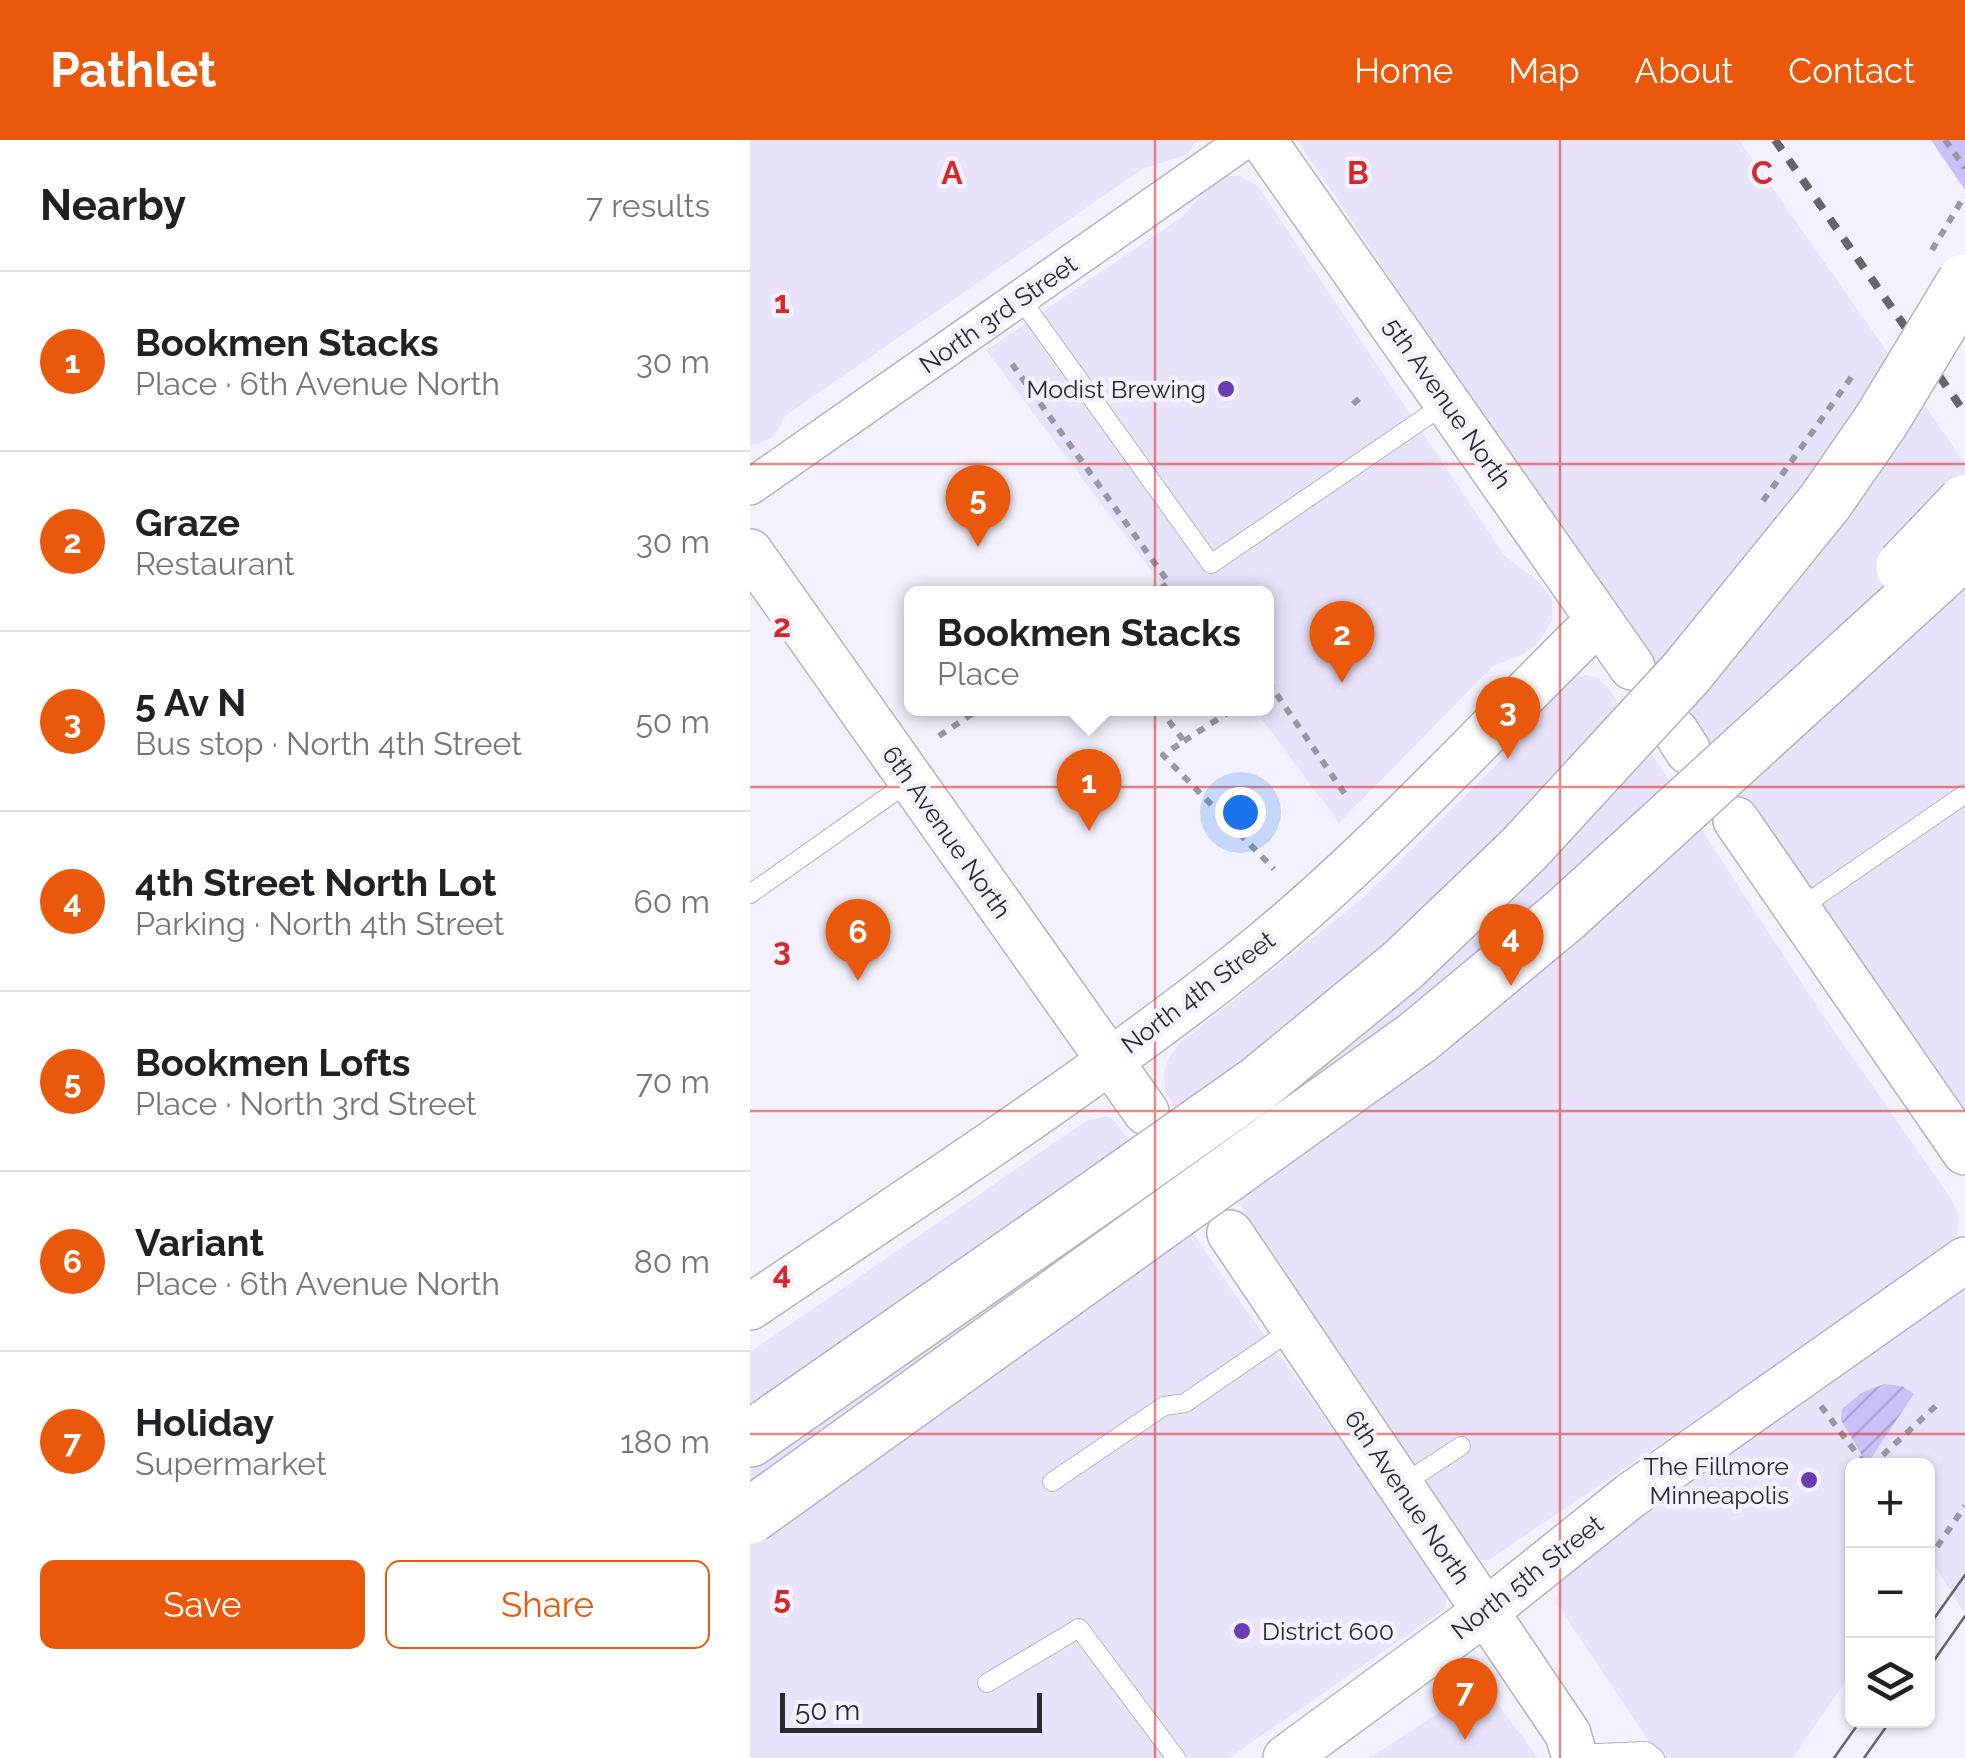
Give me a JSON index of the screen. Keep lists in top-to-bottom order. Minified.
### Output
{"streets":{"street":["North 3rd Street","5th Avenue North","6th Avenue North","North 4th Street","North 5th Street"]},"crossings":[["5th Avenue North","North 4th Street"],["6th Avenue North","North 4th Street"],["6th Avenue North","North 5th Street"]],"places":["Modist Brewing","The Fillmore Minneapolis","District 600"],"scale_bar":"50 m","page":{"header":"Pathlet","nav":["Home","Map","About","Contact"],"heading":["Nearby","7 results"],"list":[{"mark":"1","name":"Bookmen Stacks","note":"Place · 6th Avenue North","value":"30 m"},{"mark":"2","name":"Graze","note":"Restaurant","value":"30 m"},{"mark":"3","name":"5 Av N","note":"Bus stop · North 4th Street","value":"50 m"},{"mark":"4","name":"4th Street North Lot","note":"Parking · North 4th Street","value":"60 m"},{"mark":"5","name":"Bookmen Lofts","note":"Place · North 3rd Street","value":"70 m"},{"mark":"6","name":"Variant","note":"Place · 6th Avenue North","value":"80 m"},{"mark":"7","name":"Holiday","note":"Supermarket","value":"180 m"}],"pins":["5","2","3","1","6","4","7"],"popup":["Bookmen Stacks","Place"],"map_buttons":["+","−"],"buttons":["Save","Share"],"scale":"50 m"},"grid":{"columns":["A","B","C"],"rows":["1","2","3","4","5"]}}
